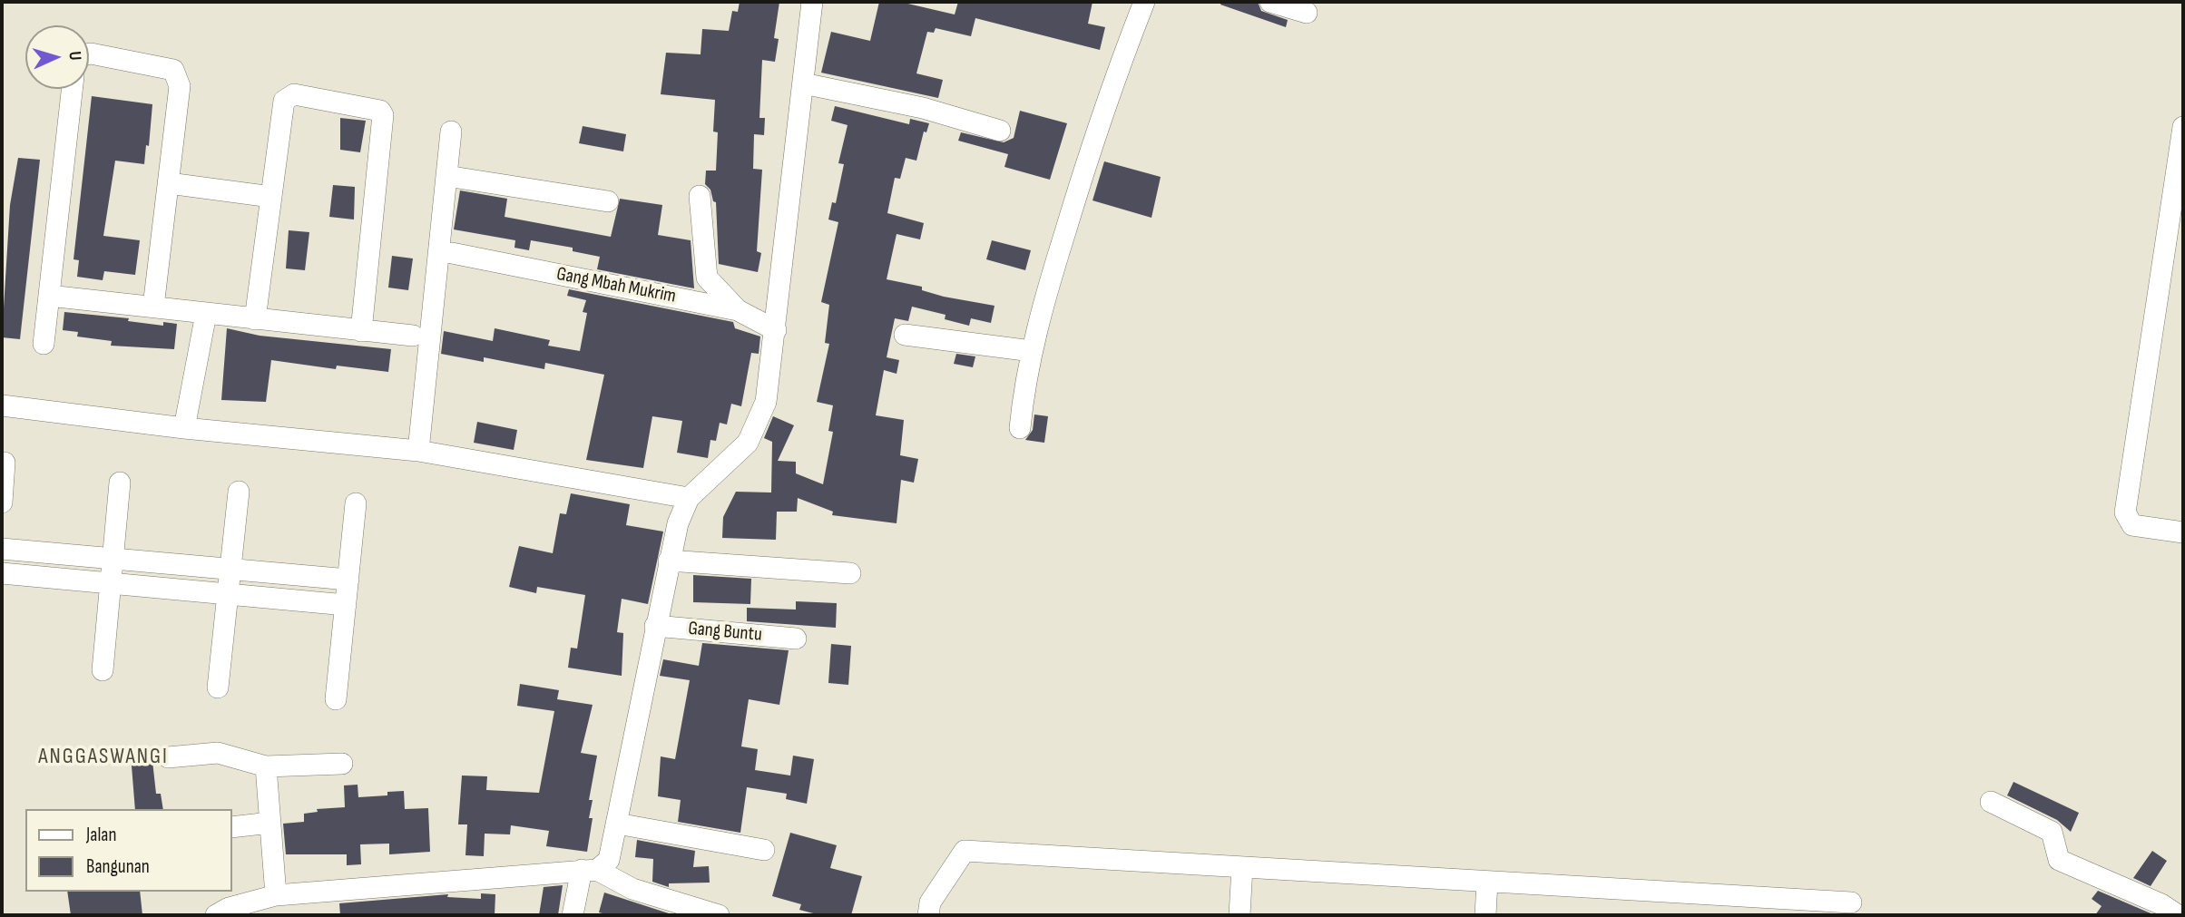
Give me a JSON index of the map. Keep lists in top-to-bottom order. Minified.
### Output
{"streets":{"street":["Gang Mbah Mukrim","Gang Buntu"]},"districts":["ANGGASWANGI"],"legend":["Jalan","Bangunan"],"north":"right"}
